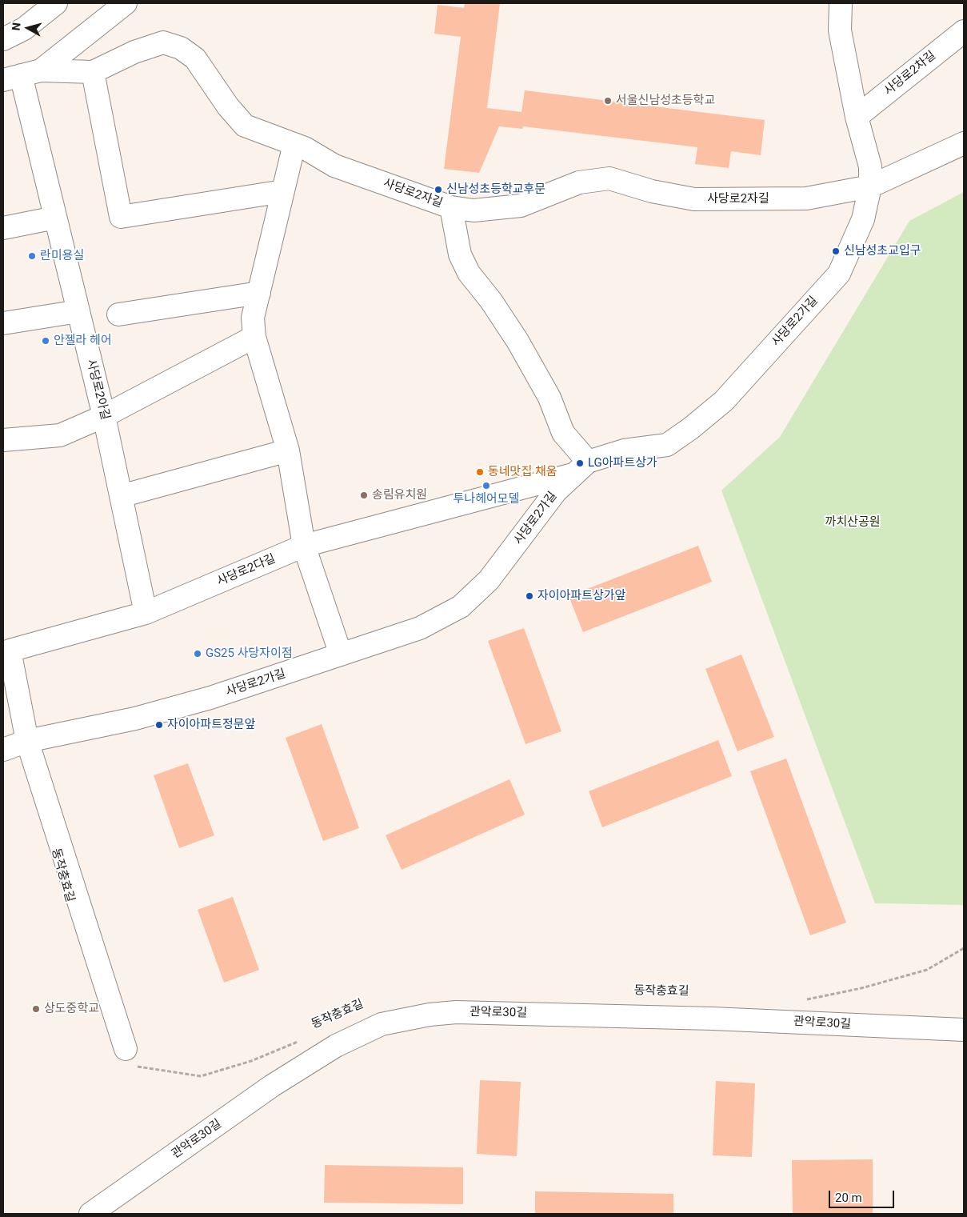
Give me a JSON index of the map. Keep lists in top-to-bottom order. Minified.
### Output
{"streets":{"street":["사당로2차길","사당로2자길","사당로2가길","사당로2아길","사당로2다길","관악로30길"],"path":["동작충효길"]},"crossings":[["사당로2자길","사당로2가길"],["사당로2자길","사당로2아길"],["사당로2가길","사당로2다길"],["사당로2아길","사당로2다길"]],"parks":["까치산공원"],"places":["서울신남성초등학교","신남성초등학교후문","신남성초교입구","란미용실","안젤라 헤어","LG아파트상가","동네맛집 채움","투나헤어모델","송림유치원","자이아파트상가앞","GS25 사당자이점","자이아파트정문앞","상도중학교"],"scale_bar":"20 m","north":"left"}
